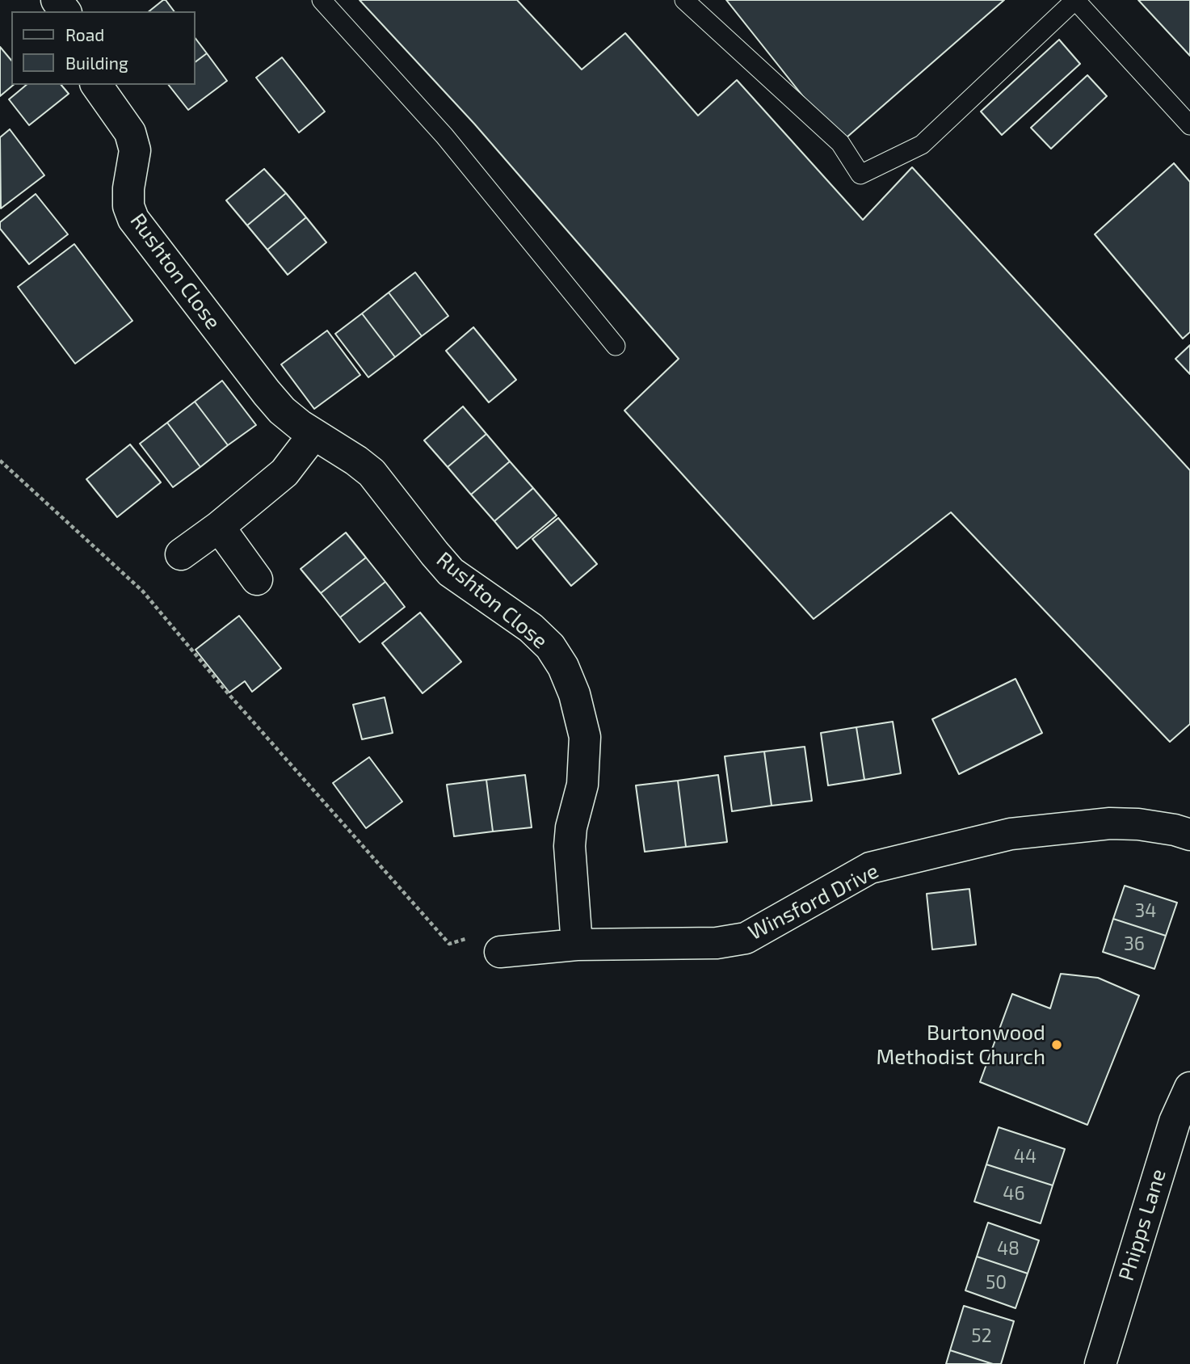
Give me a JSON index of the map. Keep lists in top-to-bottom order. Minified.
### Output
{"streets":{"street":["Rushton Close","Winsford Drive","Phipps Lane"]},"crossings":[["Rushton Close","Winsford Drive"]],"places":["Burtonwood Methodist Church"],"house_numbers":["34","36","44","46","48","50","52"],"legend":["Road","Building"]}
